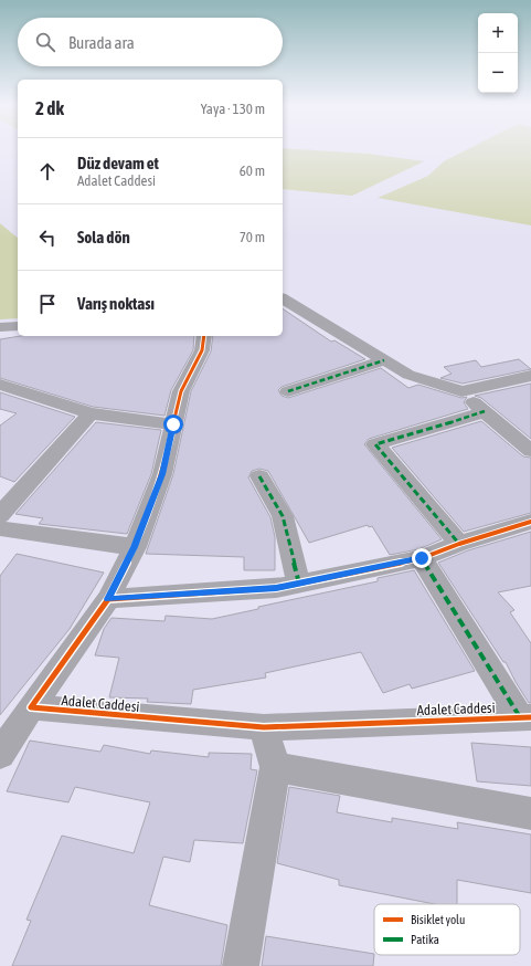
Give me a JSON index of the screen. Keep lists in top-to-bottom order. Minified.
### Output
{"streets":{"street":["Adalet Caddesi"]},"legend":["Bisiklet yolu","Patika"],"page":{"map_buttons":["+","−"],"search":"Burada ara","heading":["2 dk","Yaya · 130 m"],"list":[["Düz devam et","Adalet Caddesi","60 m"],["Sola dön","70 m"],"Varış noktası"]}}
